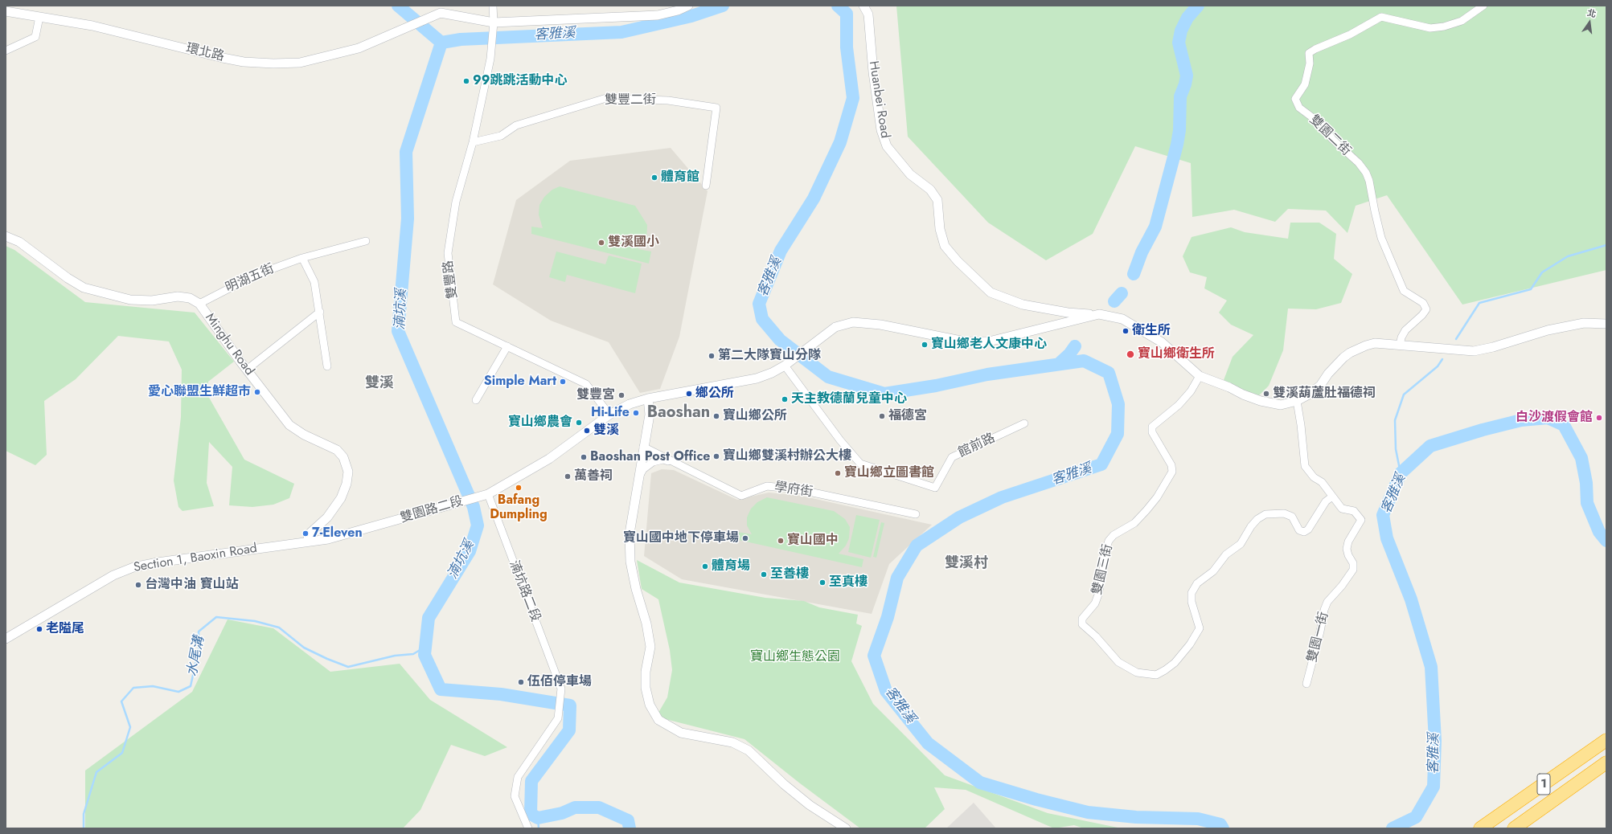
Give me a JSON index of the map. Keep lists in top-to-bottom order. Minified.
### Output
{"streets":{"highway":["1"],"street":["環北路","Huanbei Road","雙豐二街","雙園二街","明湖五街","雙豐路","Minghu Road","館前路","學府街","雙園路二段","Section 1, Baoxin Road","雙園三街","湳坑路二段","雙園一街"]},"crossings":[["環北路","雙豐路"],["Huanbei Road","雙園二街"],["Huanbei Road","雙園路二段"],["Huanbei Road","雙園三街"],["Huanbei Road","雙園一街"],["雙豐二街","雙豐路"],["明湖五街","Minghu Road"],["雙豐路","雙園路二段"],["Minghu Road","雙園路二段"],["Minghu Road","Section 1, Baoxin Road"],["館前路","雙園路二段"],["雙園路二段","Section 1, Baoxin Road"],["雙園路二段","湳坑路二段"],["雙園三街","雙園一街"]],"districts":["雙溪","Baoshan","雙溪村"],"water":["客雅溪","湳坑溪","水尾溝"],"parks":["寶山鄉生態公園"],"places":["99跳跳活動中心","體育館","雙溪國小","衛生所","寶山鄉老人文康中心","寶山鄉衛生所","第二大隊寶山分隊","Simple Mart","愛心聯盟生鮮超市","鄉公所","雙溪葫蘆肚福德祠","雙豐宮","天主教德蘭兒童中心","Hi-Life","寶山鄉公所","福德宮","白沙渡假會館","寶山鄉農會","雙溪","寶山鄉雙溪村辦公大樓","Baoshan Post Office","寶山鄉立圖書館","萬善祠","Bafang Dumpling","7-Eleven","寶山國中地下停車場","寶山國中","體育場","至善樓","至真樓","台灣中油 寶山站","老隘尾","伍佰停車場"],"north":"top"}
